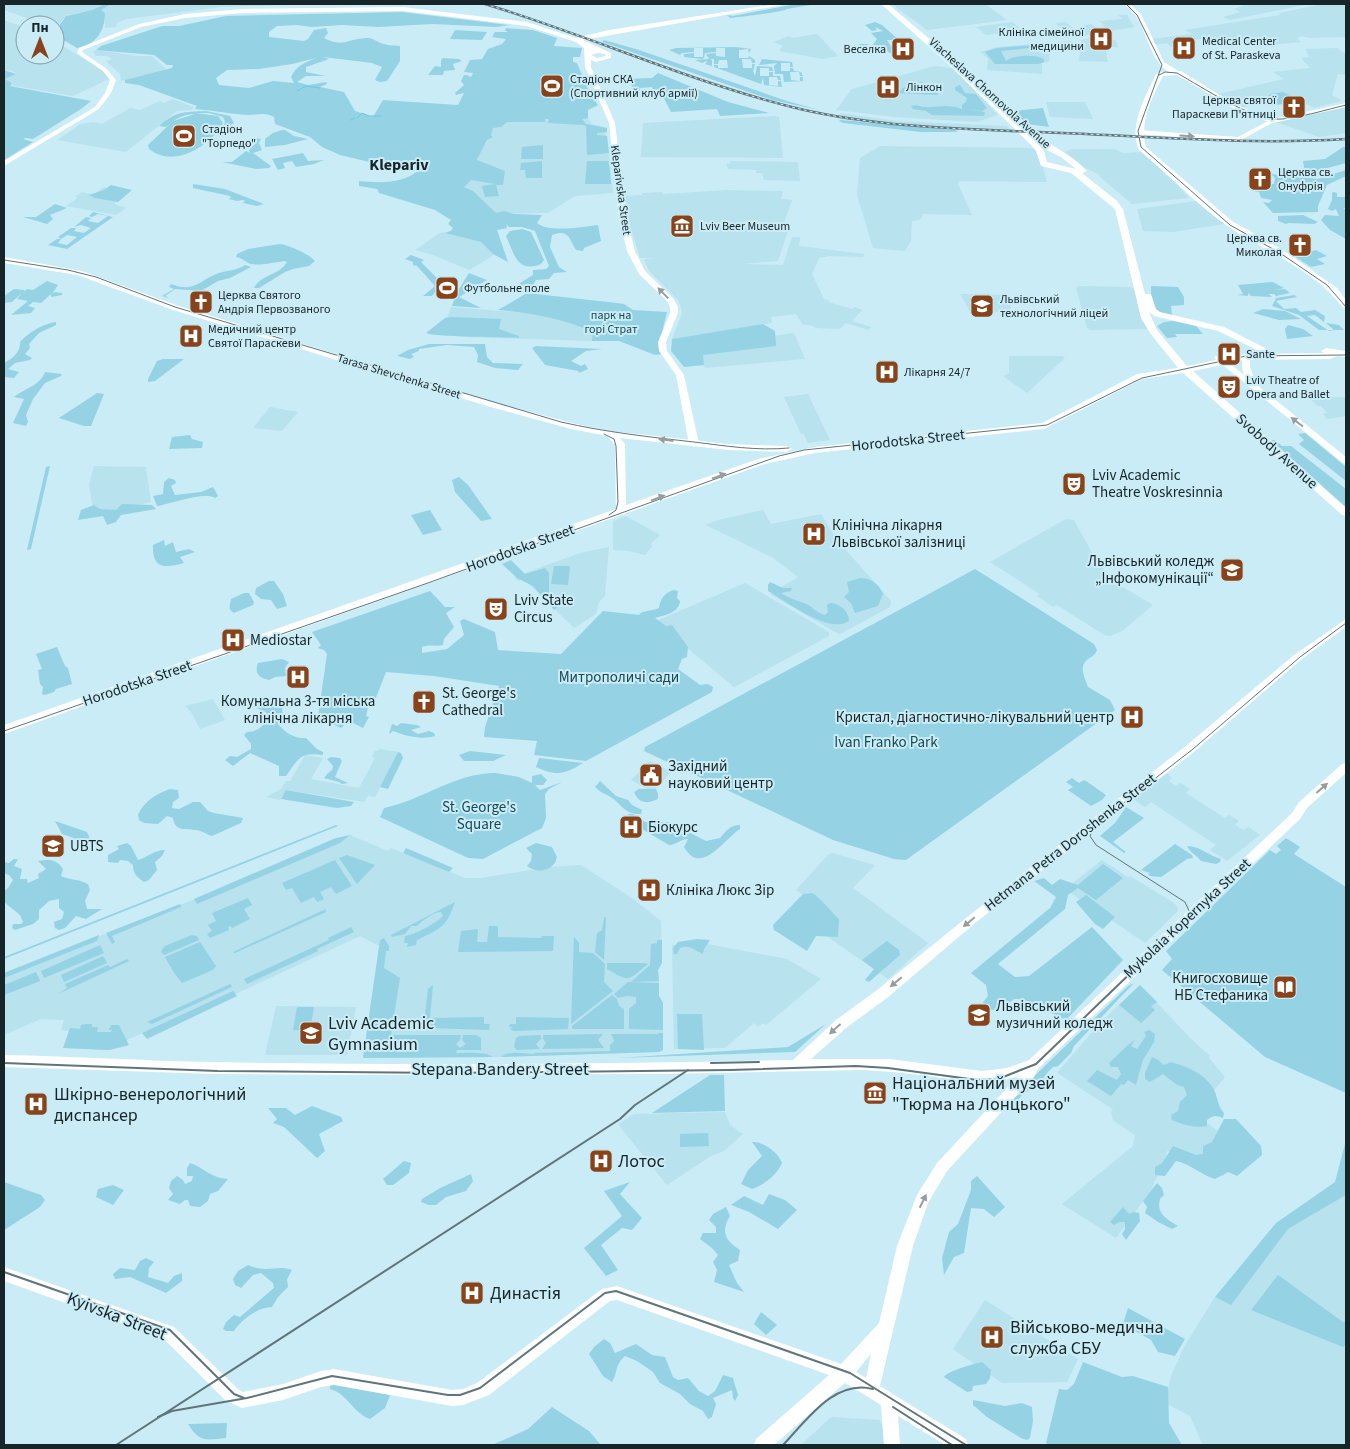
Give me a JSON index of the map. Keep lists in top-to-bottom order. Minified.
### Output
{"streets":{"main road":["Viacheslava Chornovola Avenue","Kleparivska Street","Tarasa Shevchenka Street","Horodotska Street","Svobody Avenue","Hetmana Petra Doroshenka Street","Mykolaia Kopernyka Street","Stepana Bandery Street","Kyivska Street"]},"crossings":[["Kleparivska Street","Tarasa Shevchenka Street"],["Tarasa Shevchenka Street","Horodotska Street"],["Horodotska Street","Svobody Avenue"],["Hetmana Petra Doroshenka Street","Stepana Bandery Street"],["Mykolaia Kopernyka Street","Stepana Bandery Street"],["Mykolaia Kopernyka Street","Kyivska Street"]],"one_way":["Kleparivska Street","Hetmana Petra Doroshenka Street","Mykolaia Kopernyka Street"],"districts":["Klepariv"],"parks":["парк на горі Страт","Митрополичі сади","Ivan Franko Park","St. George's Square"],"places":{"hospital":["Клініка сімейної медицини","Medical Center of St. Paraskeva","Веселка","Лінкон","Медичний центр Святої Параскеви","Sante","Лікарня 24/7","Клінічна лікарня Львівської залізниці","Mediostar","Комунальна 3-тя міська клінічна лікарня","Кристал, діагностично-лікувальний центр","Біокурс","Клініка Люкс Зір","Шкірно-венерологічний диспансер","Лотос","Династія","Військово-медична служба СБУ"],"sports":["Стадіон СКА (Спортивний клуб армії)","Стадіон \"Торпедо\"","Футбольне поле"],"church":["Церква святої Параскеви П'ятниці","Церква св. Онуфрія","Церква св. Миколая","Церква Святого Андрія Первозваного","St. George's Cathedral"],"museum":["Lviv Beer Museum","Національний музей \"Тюрма на Лонцького\""],"school or university":["Львівський технологічний ліцей","Львівський коледж „Інфокомунікації“","UBTS","Львівський музичний коледж","Lviv Academic Gymnasium"],"theatre":["Lviv Theatre of Opera and Ballet","Lviv Academic Theatre Voskresinnia","Lviv State Circus"],"public building":["Західний науковий центр"],"library":["Книгосховище НБ Стефаника"]},"north":"top"}
